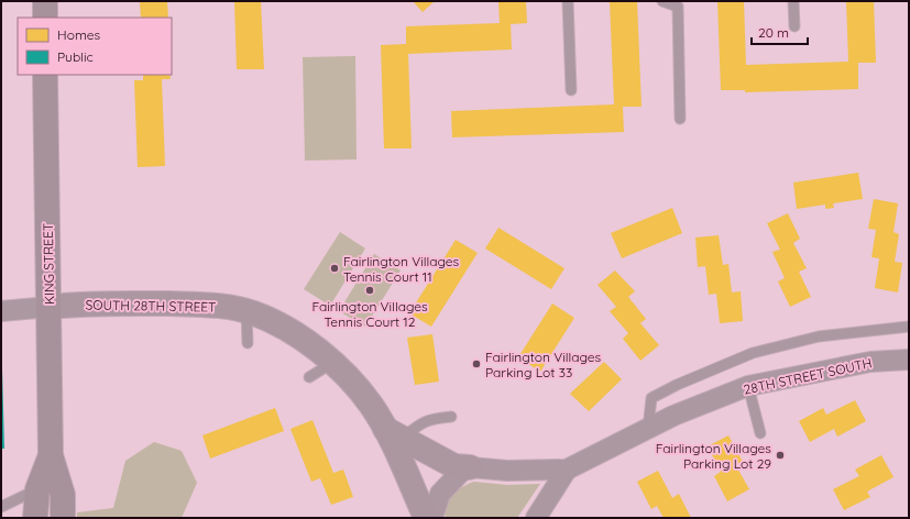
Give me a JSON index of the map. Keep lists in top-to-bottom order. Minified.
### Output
{"streets":{"main road":["KING STREET"],"street":["SOUTH 28TH STREET","28TH STREET SOUTH"]},"crossings":[["KING STREET","SOUTH 28TH STREET"]],"places":["Fairlington Villages Tennis Court 11","Fairlington Villages Tennis Court 12","Fairlington Villages Parking Lot 33","Fairlington Villages Parking Lot 29"],"legend":["Homes","Public"],"scale_bar":"20 m"}
